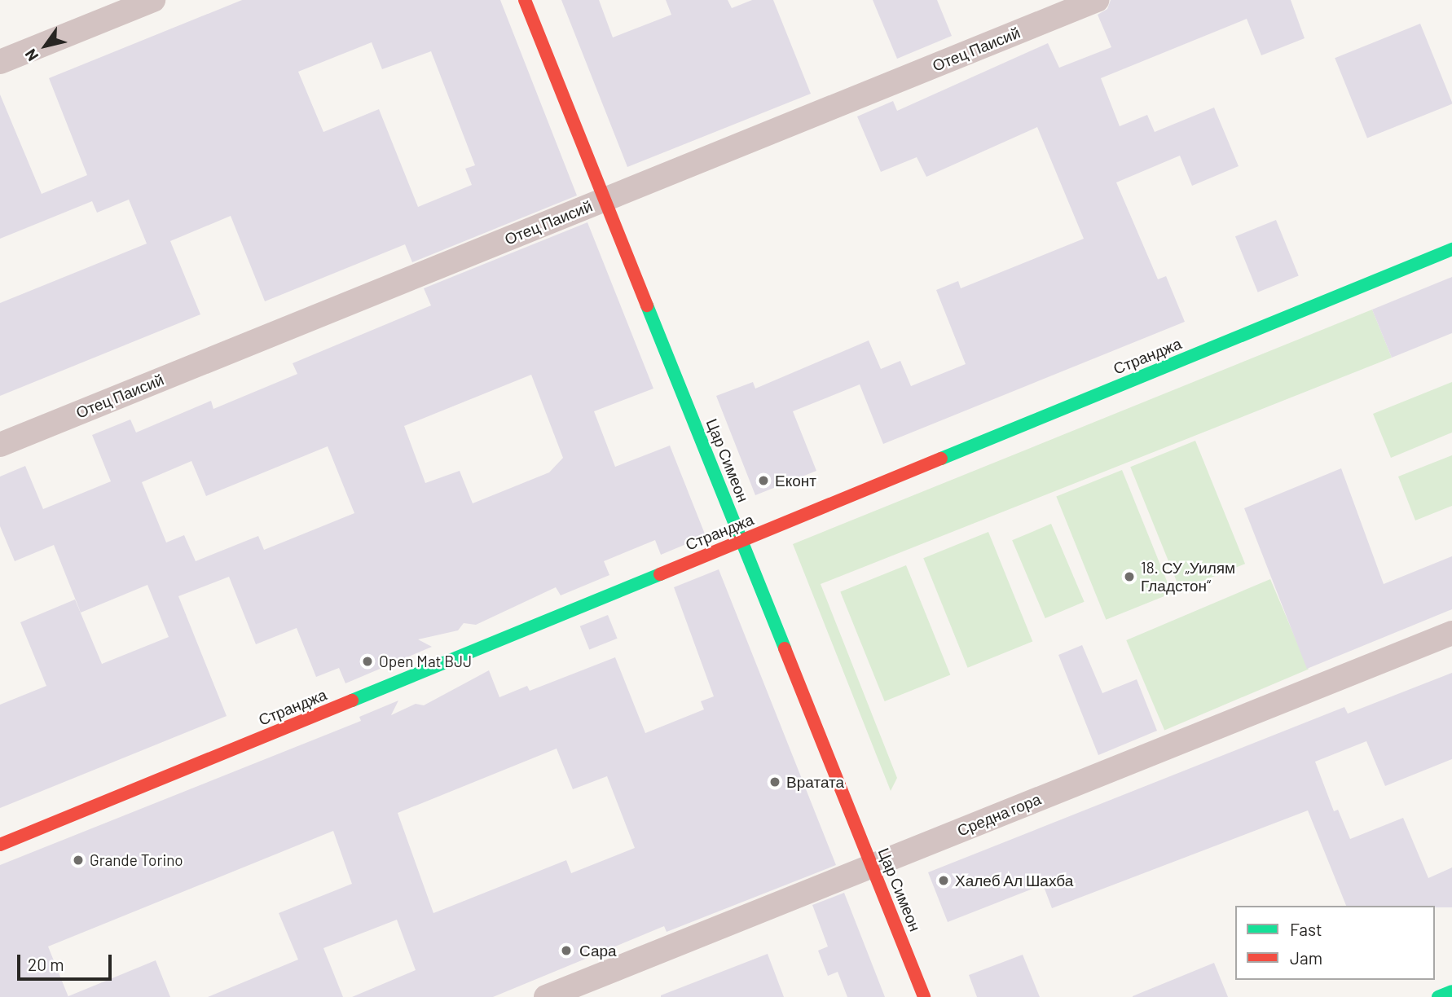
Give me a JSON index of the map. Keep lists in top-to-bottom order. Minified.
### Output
{"streets":{"street":["Отец Паисий","Странджа","Цар Симеон","Средна гора"]},"crossings":[["Отец Паисий","Цар Симеон"],["Странджа","Цар Симеон"],["Цар Симеон","Средна гора"]],"places":["Еконт","18. СУ „Уилям Гладстон“","Open Mat BJJ","Вратата","Grande Torino","Халеб Ал Шахба","Сара"],"legend":["Fast","Jam"],"scale_bar":"20 m","north":"bottom left"}
